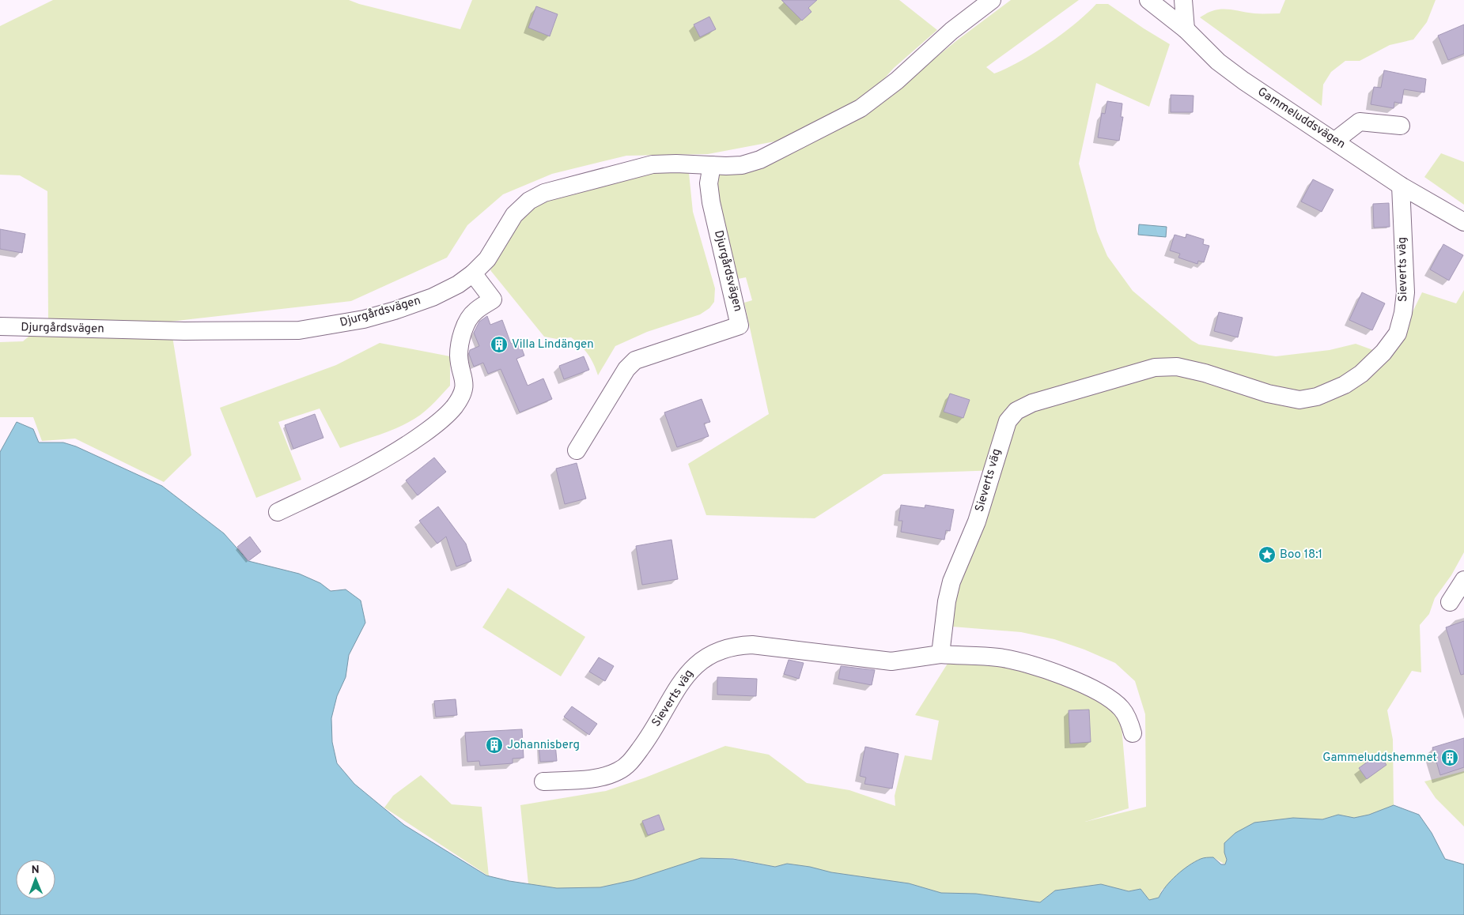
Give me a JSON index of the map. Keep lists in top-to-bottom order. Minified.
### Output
{"streets":{"street":["Gammeluddsvägen","Sieverts väg","Djurgårdsvägen"]},"crossings":[["Gammeluddsvägen","Sieverts väg"]],"places":{"building":["Villa Lindängen","Johannisberg","Gammeluddshemmet"],"place":["Boo 18:1"]},"north":"top"}
